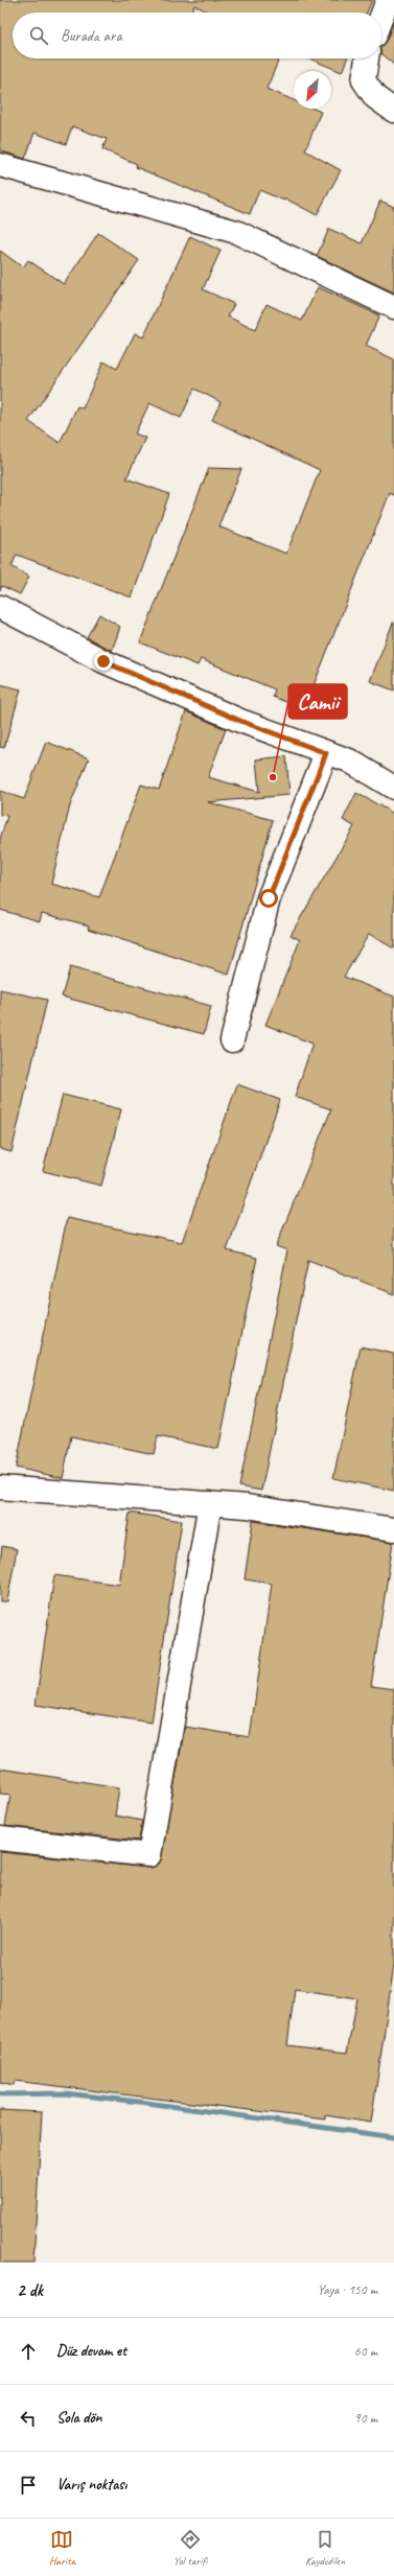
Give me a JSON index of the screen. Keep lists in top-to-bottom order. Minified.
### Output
{"places":["Camii"],"north":"bottom left","page":{"search":"Burada ara","heading":["2 dk","Yaya · 150 m"],"list":[["Düz devam et","60 m"],["Sola dön","90 m"],"Varış noktası"],"nav":["Harita","Yol tarifi","Kaydedilen"]}}
